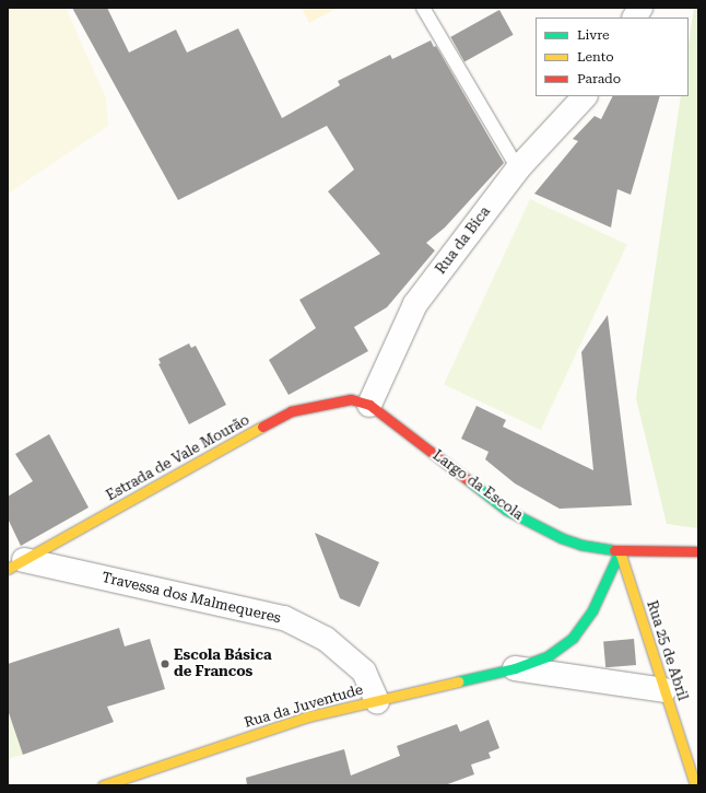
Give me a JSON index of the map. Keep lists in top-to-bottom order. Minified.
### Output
{"streets":{"street":["Rua da Bica","Estrada de Vale Mourão","Largo da Escola","Travessa dos Malmequeres","Rua 25 de Abril","Rua da Juventude"]},"crossings":[["Rua da Bica","Estrada de Vale Mourão"],["Rua da Bica","Largo da Escola"],["Estrada de Vale Mourão","Largo da Escola"],["Estrada de Vale Mourão","Travessa dos Malmequeres"],["Largo da Escola","Rua 25 de Abril"],["Travessa dos Malmequeres","Rua da Juventude"]],"places":["Escola Básica de Francos"],"legend":["Livre","Lento","Parado"]}
